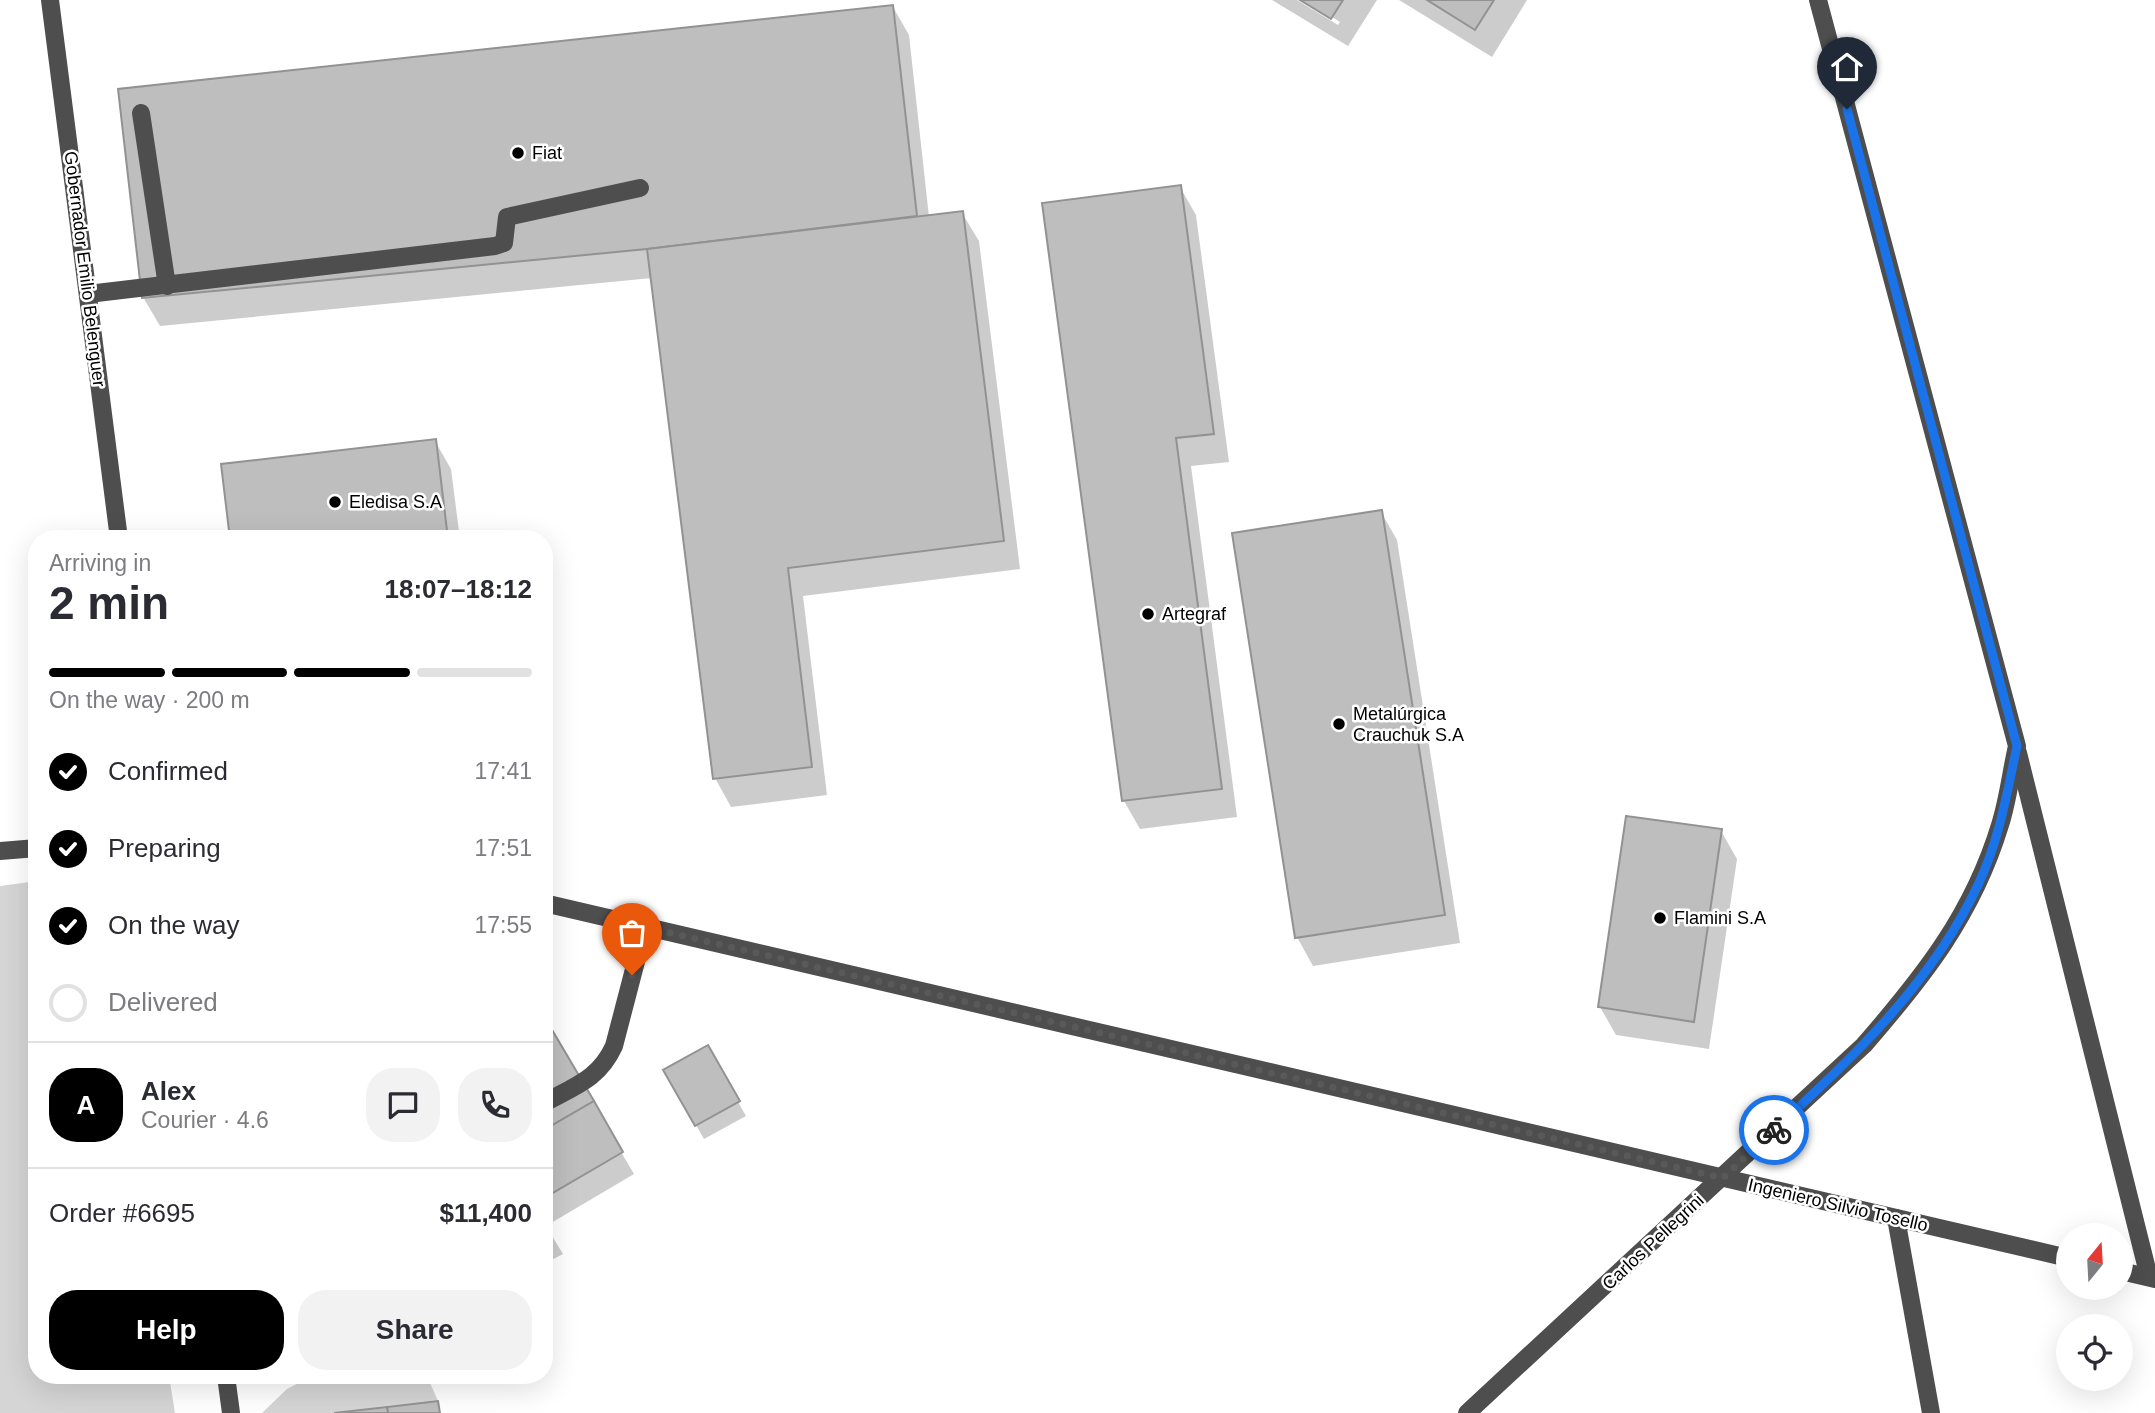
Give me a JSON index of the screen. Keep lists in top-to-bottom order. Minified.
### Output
{"streets":{"street":["Gobernador Emilio Belenguer","Ingeniero Silvio Tosello","Carlos Pellegrini"]},"crossings":[["Ingeniero Silvio Tosello","Carlos Pellegrini"]],"places":["Fiat","Eledisa S.A","Artegraf","Metalúrgica Crauchuk S.A","Flamini S.A"],"north":"top","page":{"heading":["2 min","Arriving in","18:07–18:12"],"panel":["Alex","Courier · 4.6","Order #6695","$11,400"],"bar":"On the way · 200 m","list":[["Confirmed","17:41"],["Preparing","17:51"],["On the way","17:55"],"Delivered"],"round":"A","buttons":["Help","Share"]}}
